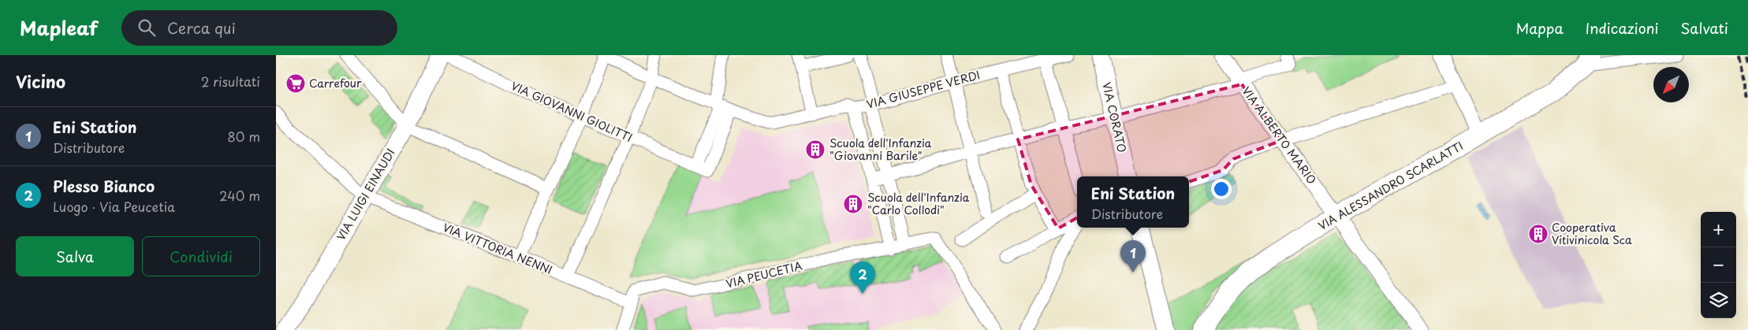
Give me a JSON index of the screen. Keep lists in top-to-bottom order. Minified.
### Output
{"streets":{"main road":["VIA CORATO","VIA ALESSANDRO SCARLATTI","VIA LUIGI EINAUDI"],"street":["VIA GIUSEPPE VERDI","VIA GIOVANNI GIOLITTI","VIA ALBERTO MARIO","VIA VITTORIA NENNI","VIA PEUCETIA"]},"crossings":[["VIA ALBERTO MARIO","VIA ALESSANDRO SCARLATTI"],["VIA LUIGI EINAUDI","VIA VITTORIA NENNI"],["VIA VITTORIA NENNI","VIA PEUCETIA"]],"places":{"supermarket":["Carrefour"],"building":["Scuola dell'Infanzia \"Giovanni Barile\"","Scuola dell'Infanzia \"Carlo Collodi\"","Cooperativa Vitivinicola Sca"]},"north":"bottom left","page":{"header":"Mapleaf","search":"Cerca qui","nav":["Mappa","Indicazioni","Salvati"],"heading":["Vicino","2 risultati"],"list":[{"mark":"1","name":"Eni Station","note":"Distributore","value":"80 m"},{"mark":"2","name":"Plesso Bianco","note":"Luogo · Via Peucetia","value":"240 m"}],"popup":["Eni Station","Distributore"],"map_buttons":["+","−"],"buttons":["Salva","Condividi"],"pins":["1","2"]}}
